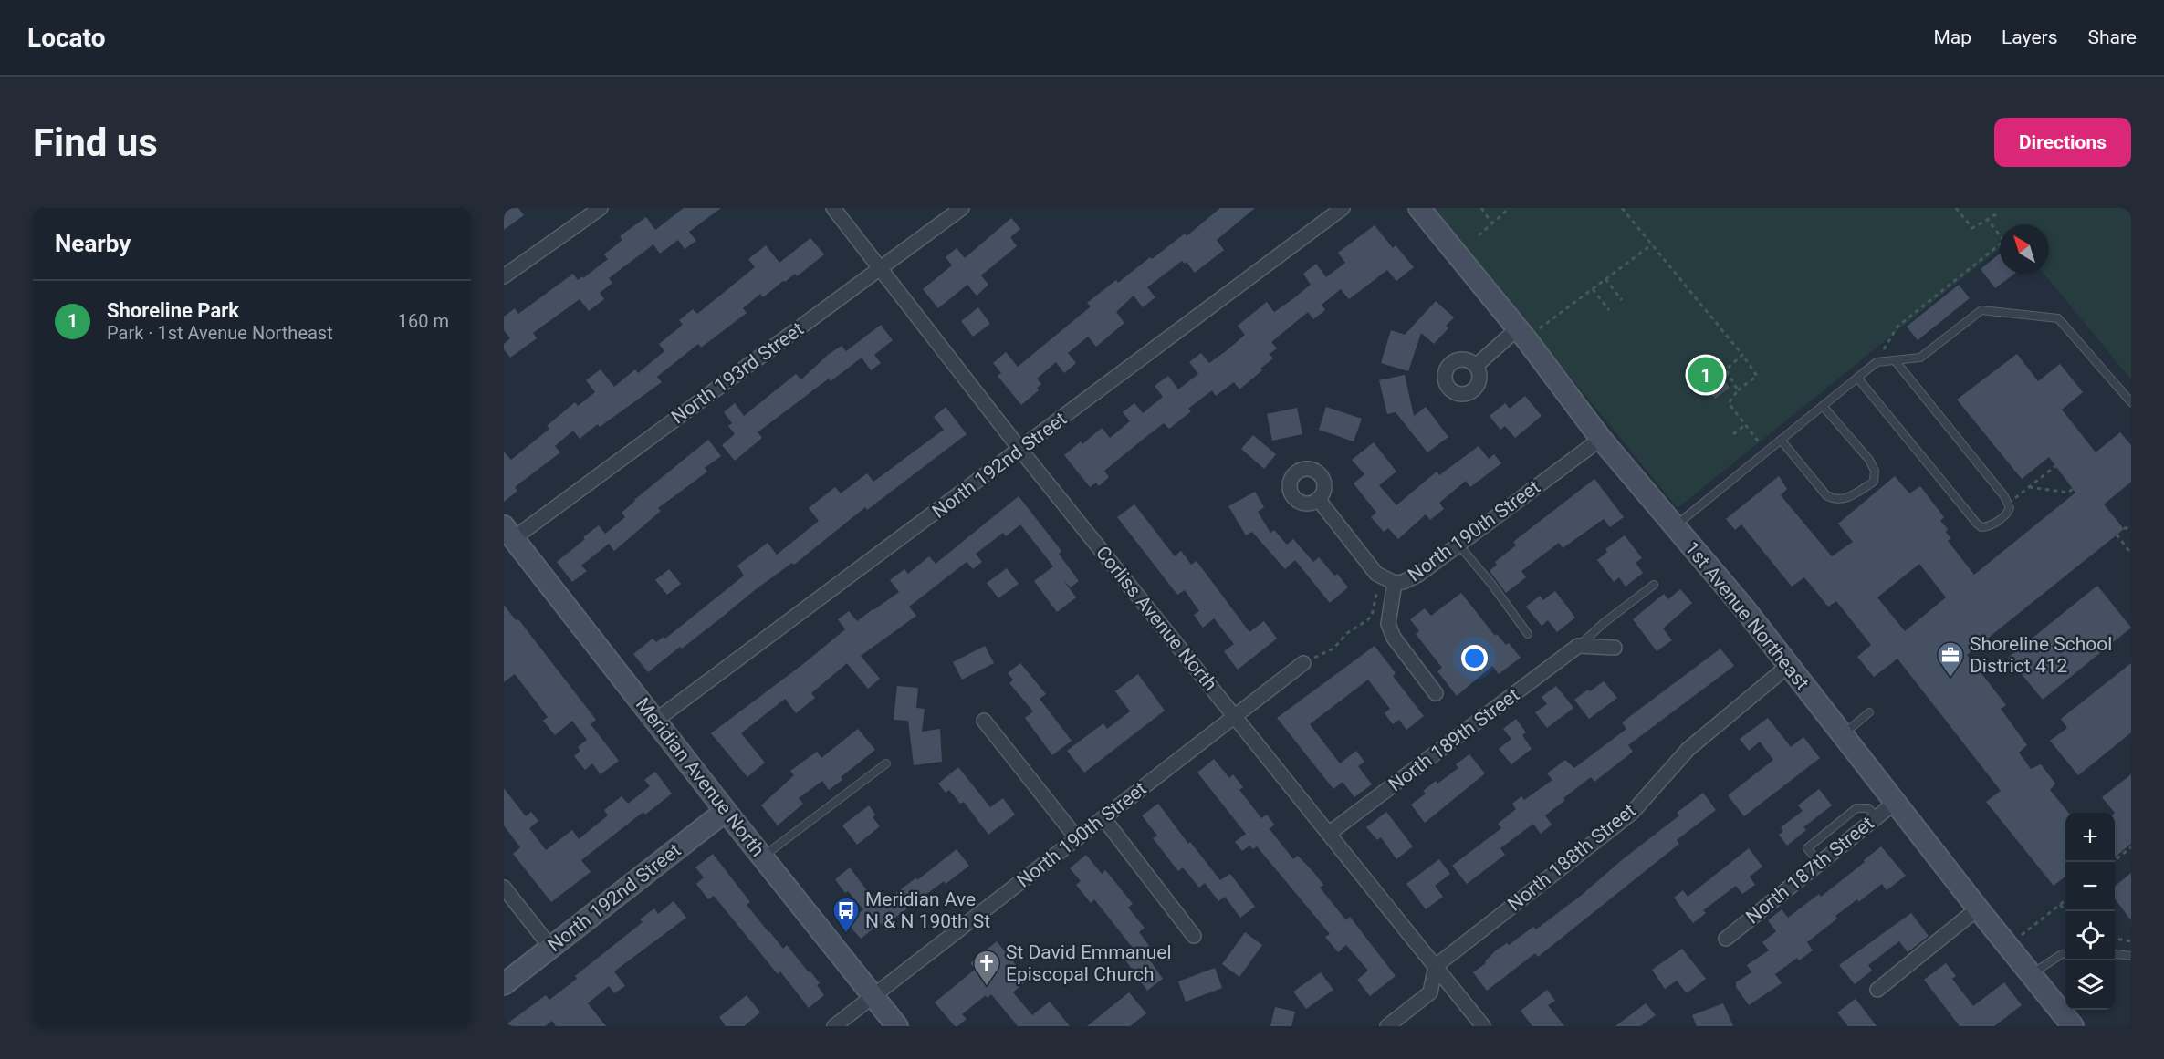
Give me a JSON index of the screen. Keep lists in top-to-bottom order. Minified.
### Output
{"streets":{"street":["North 193rd Street","North 192nd Street","North 190th Street","1st Avenue Northeast","Corliss Avenue North","North 189th Street","Meridian Avenue North","North 188th Street","North 187th Street"]},"crossings":[["North 193rd Street","Corliss Avenue North"],["North 193rd Street","Meridian Avenue North"],["North 192nd Street","Corliss Avenue North"],["North 192nd Street","Meridian Avenue North"],["North 190th Street","1st Avenue Northeast"],["North 190th Street","Corliss Avenue North"],["North 190th Street","Meridian Avenue North"],["1st Avenue Northeast","North 188th Street"],["1st Avenue Northeast","North 187th Street"],["Corliss Avenue North","North 189th Street"],["Corliss Avenue North","North 188th Street"]],"places":{"office":["Shoreline School District 412"],"bus stop":["Meridian Ave N & N 190th St"],"church":["St David Emmanuel Episcopal Church"]},"north":"top left","page":{"header":"Locato","nav":["Map","Layers","Share"],"buttons":"Directions","title":"Find us","heading":"Nearby","list":[{"mark":"1","name":"Shoreline Park","note":"Park · 1st Avenue Northeast","value":"160 m"}],"pins":"1","map_buttons":["+","−"]}}
